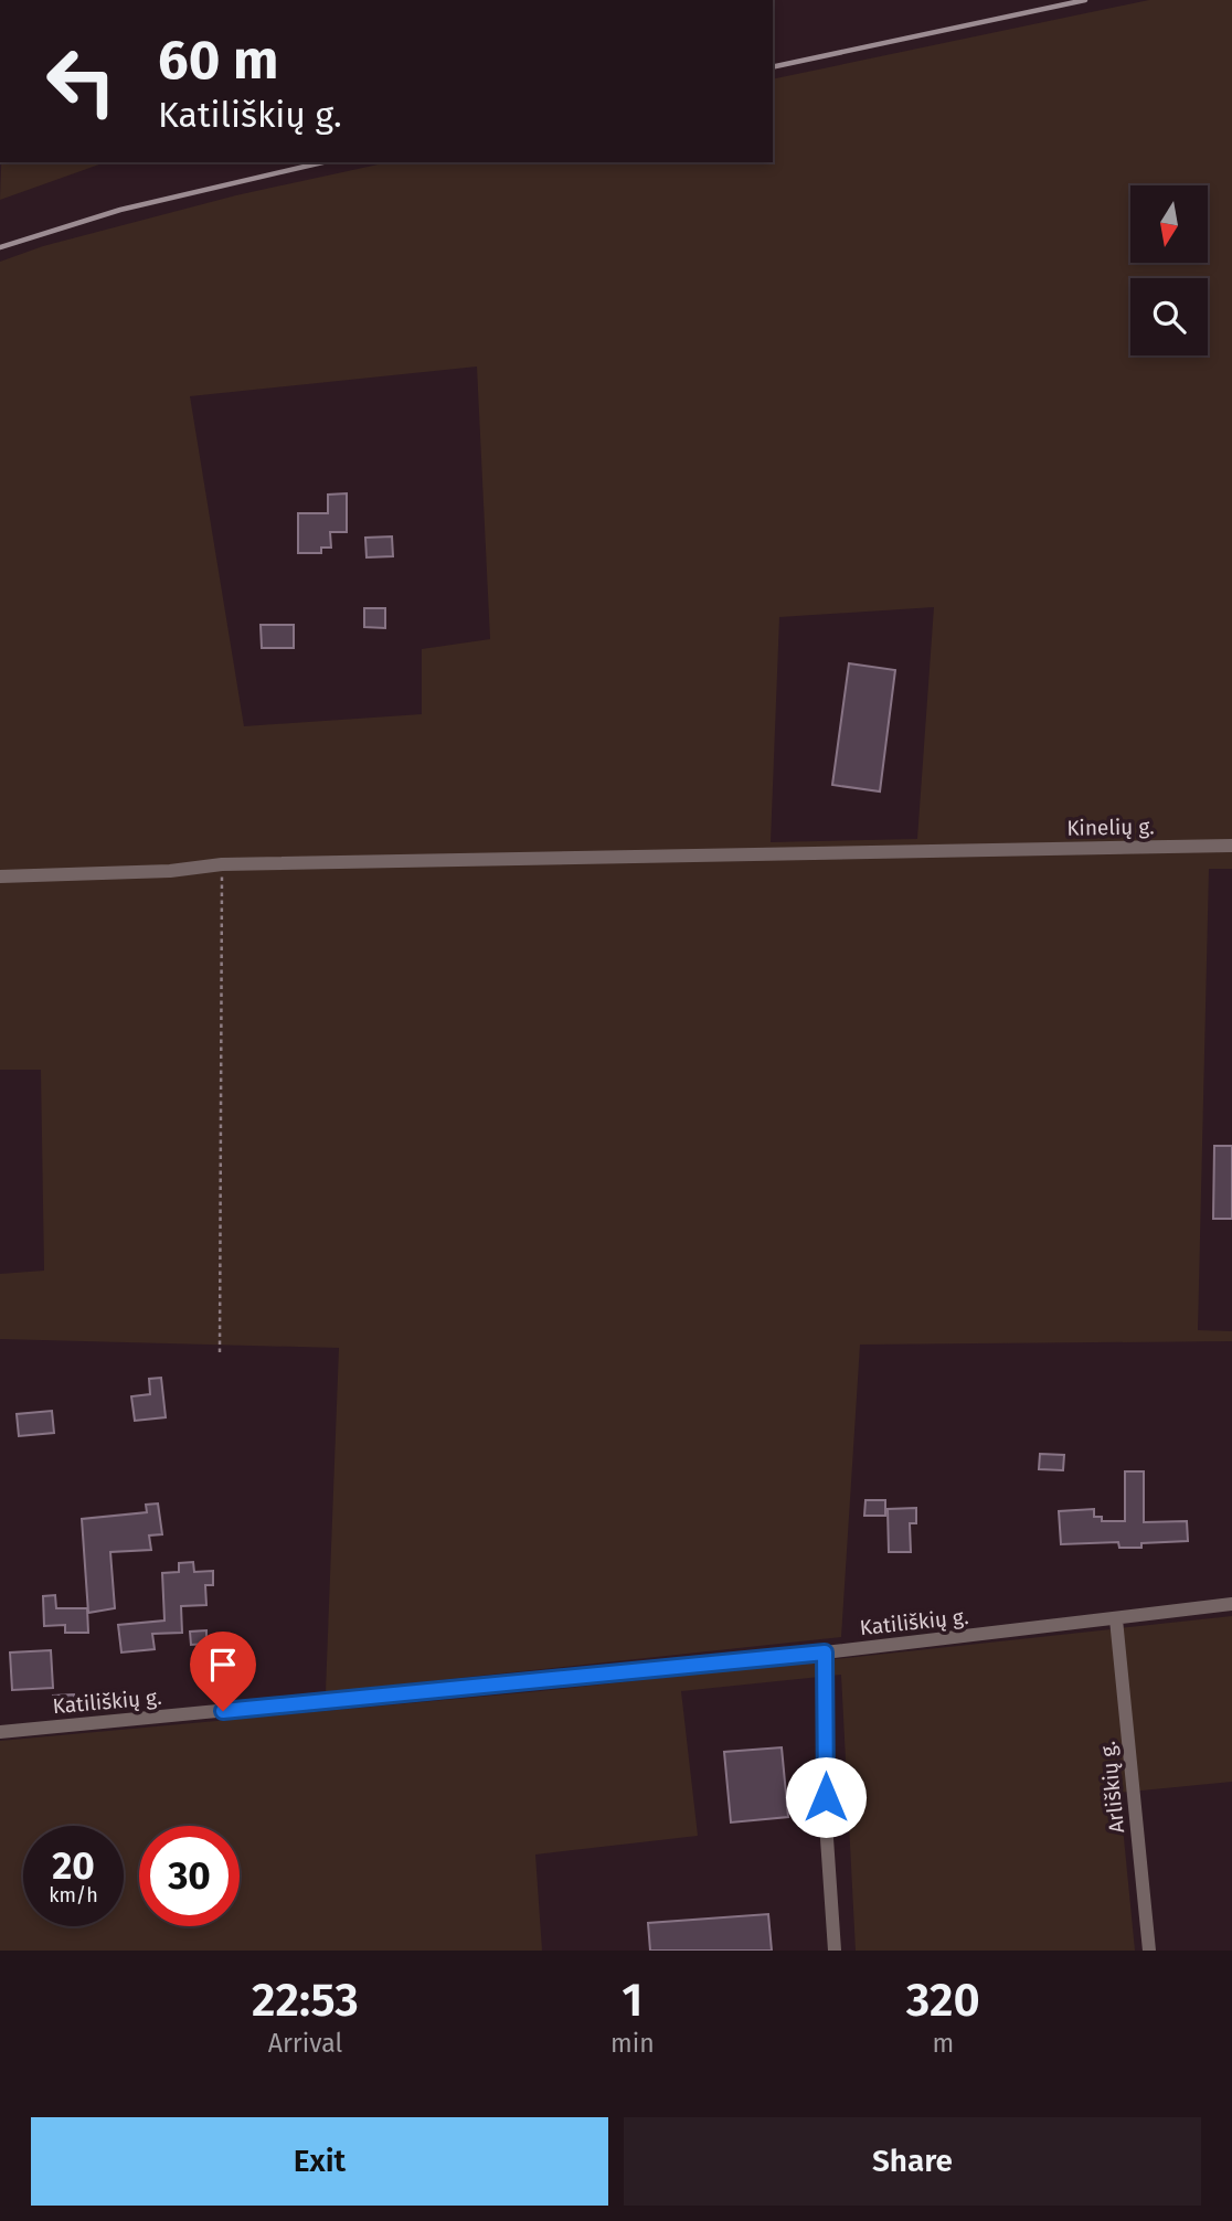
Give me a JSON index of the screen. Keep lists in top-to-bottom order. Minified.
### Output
{"streets":{"street":["Kinelių g.","Katiliškių g.","Arliškių g."]},"crossings":[["Katiliškių g.","Arliškių g."]],"north":"bottom","page":{"turn":["60 m","Katiliškių g."],"speed":"20 km/h","limit":"30","eta":["22:53","Arrival","1","min","320","m"],"buttons":["Exit","Share"]}}
